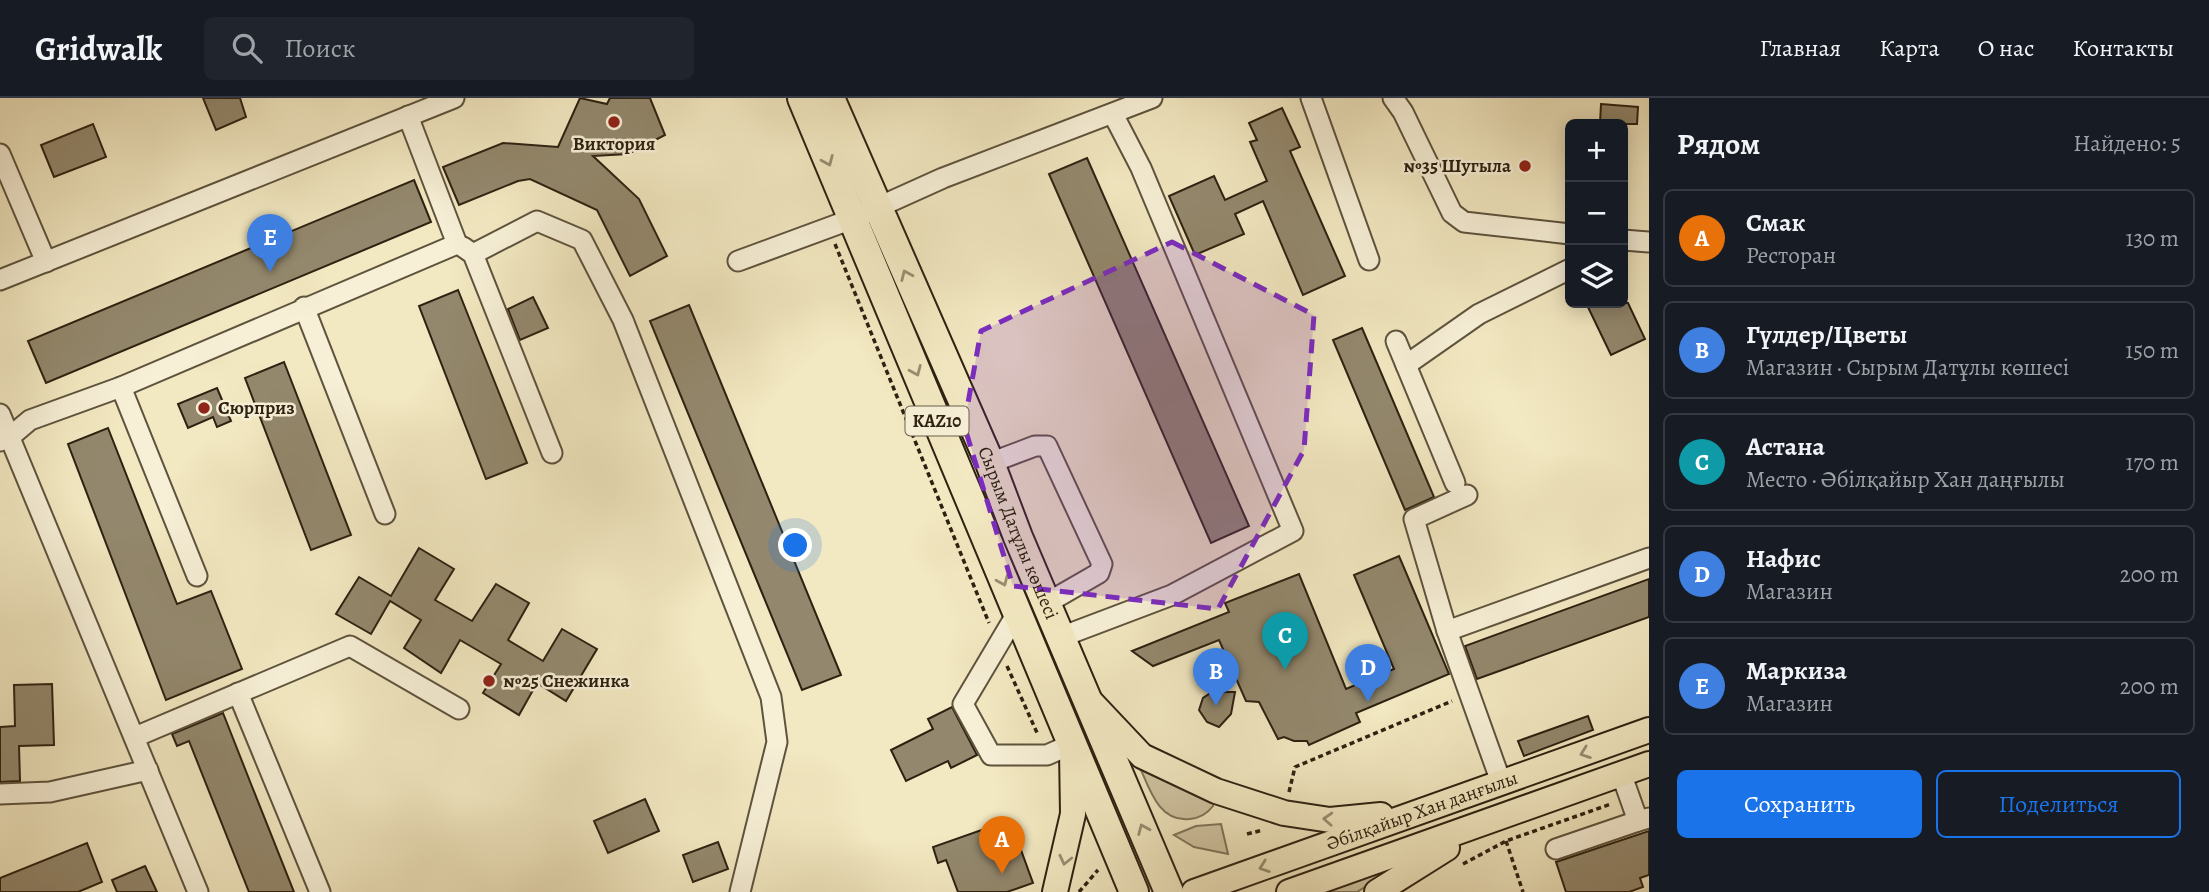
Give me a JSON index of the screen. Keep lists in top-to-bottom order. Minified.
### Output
{"streets":{"highway":["KAZ10","Сырым Датұлы көшесі"],"main road":["Әбілқайыр Хан даңғылы"]},"places":["Виктория","№35 Шугыла","Сюрприз","№25 Снежинка"],"page":{"header":"Gridwalk","search":"Поиск","nav":["Главная","Карта","О нас","Контакты"],"heading":["Рядом","Найдено: 5"],"map_buttons":["+","−"],"list":[{"mark":"A","name":"Смак","note":"Ресторан","value":"130 m"},{"mark":"B","name":"Гүлдер/Цветы","note":"Магазин · Сырым Датұлы көшесі","value":"150 m"},{"mark":"C","name":"Астана","note":"Место · Әбілқайыр Хан даңғылы","value":"170 m"},{"mark":"D","name":"Нафис","note":"Магазин","value":"200 m"},{"mark":"E","name":"Маркиза","note":"Магазин","value":"200 m"}],"pins":["E","C","D","B","A"],"buttons":["Сохранить","Поделиться"]}}
